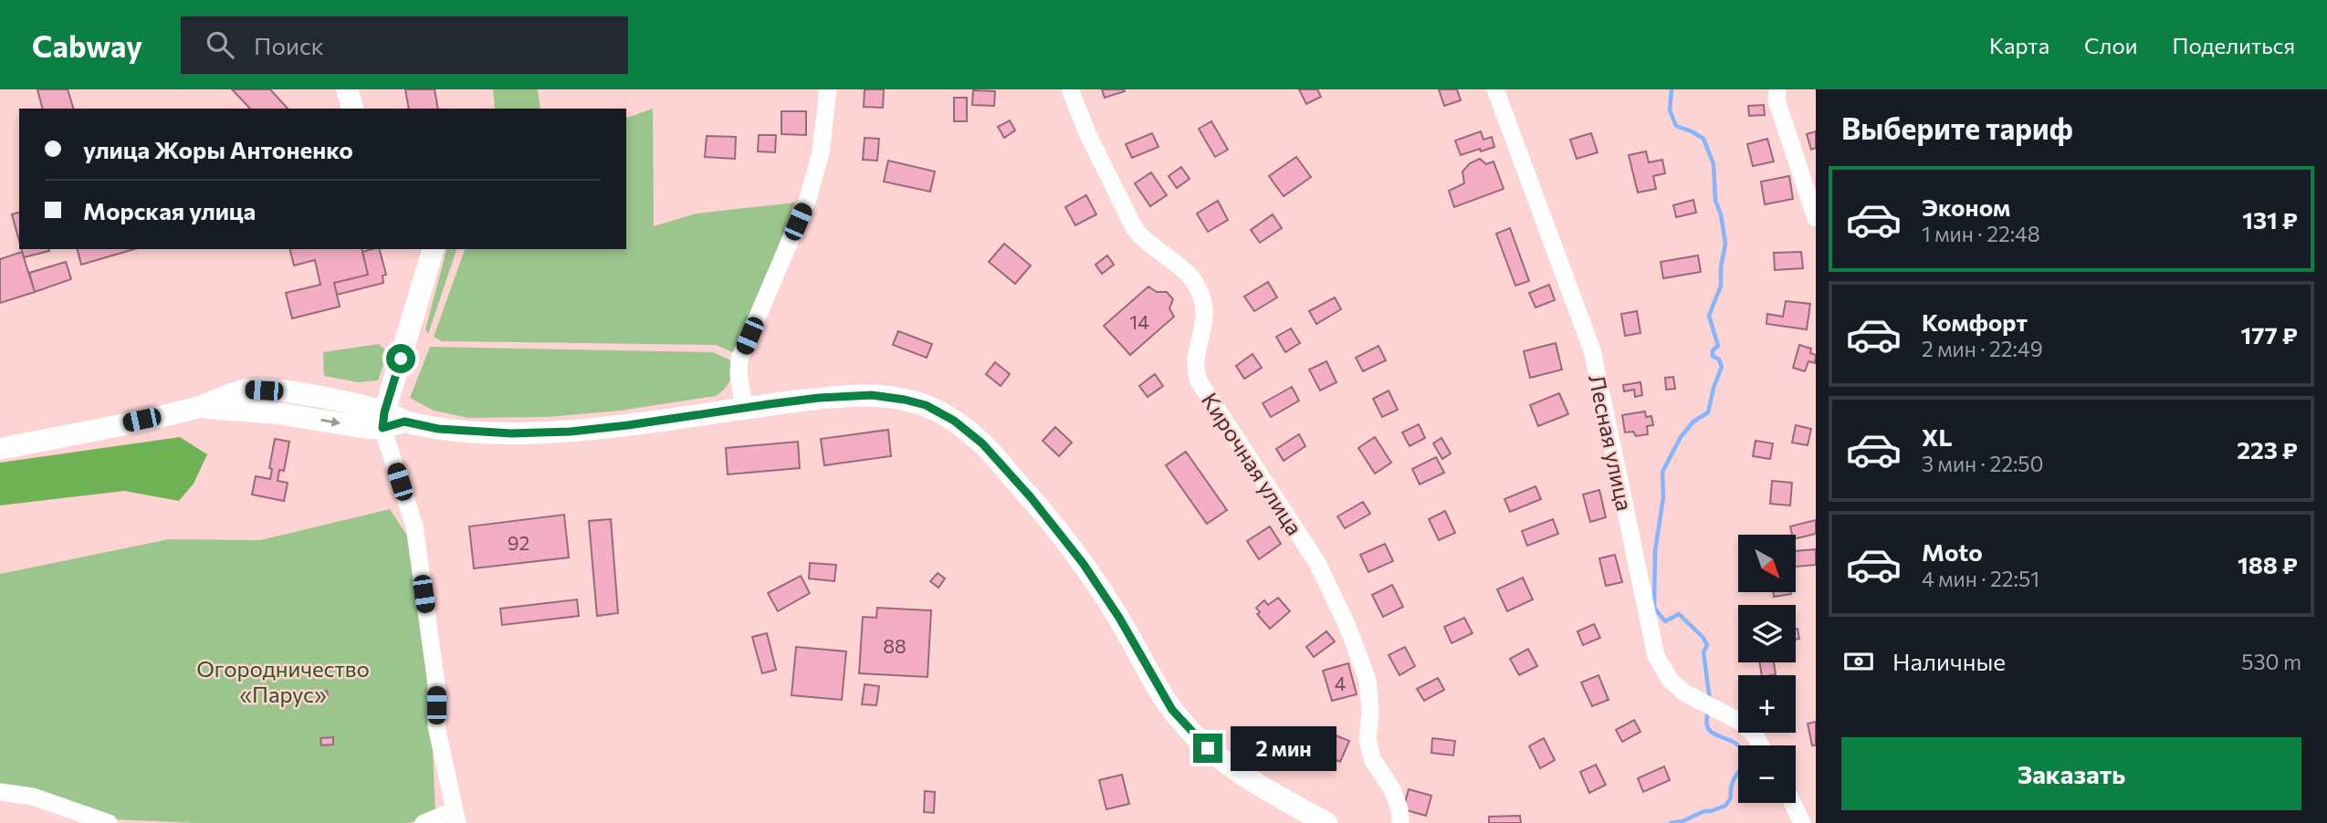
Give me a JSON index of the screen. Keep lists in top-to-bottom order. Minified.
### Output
{"streets":{"street":["Лесная улица","Кирочная улица"]},"parks":["Огородничество «Парус»"],"house_numbers":["14","92","88","4"],"north":"bottom right","page":{"header":"Cabway","search":"Поиск","nav":["Карта","Слои","Поделиться"],"heading":"Выберите тариф","banner":["улица Жоры Антоненко","Морская улица"],"list":[{"name":"Эконом","note":"1 мин · 22:48","value":"131 ₽"},{"name":"Комфорт","note":"2 мин · 22:49","value":"177 ₽"},{"name":"XL","note":"3 мин · 22:50","value":"223 ₽"},{"name":"Moto","note":"4 мин · 22:51","value":"188 ₽"}],"map_buttons":["+","−"],"pay":["Наличные","530 m"],"buttons":"Заказать","bubble":"2 мин"}}
